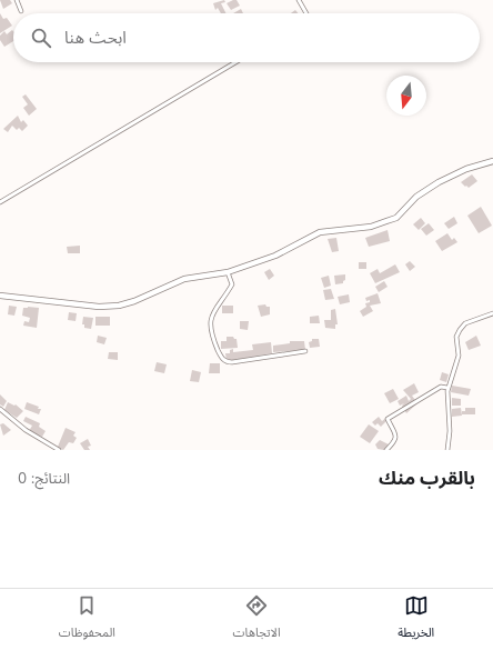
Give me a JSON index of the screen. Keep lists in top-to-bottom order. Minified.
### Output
{"north":"bottom","page":{"search":"ابحث هنا","heading":["بالقرب منك","النتائج: 0"],"nav":["الخريطة","الاتجاهات","المحفوظات"]}}
